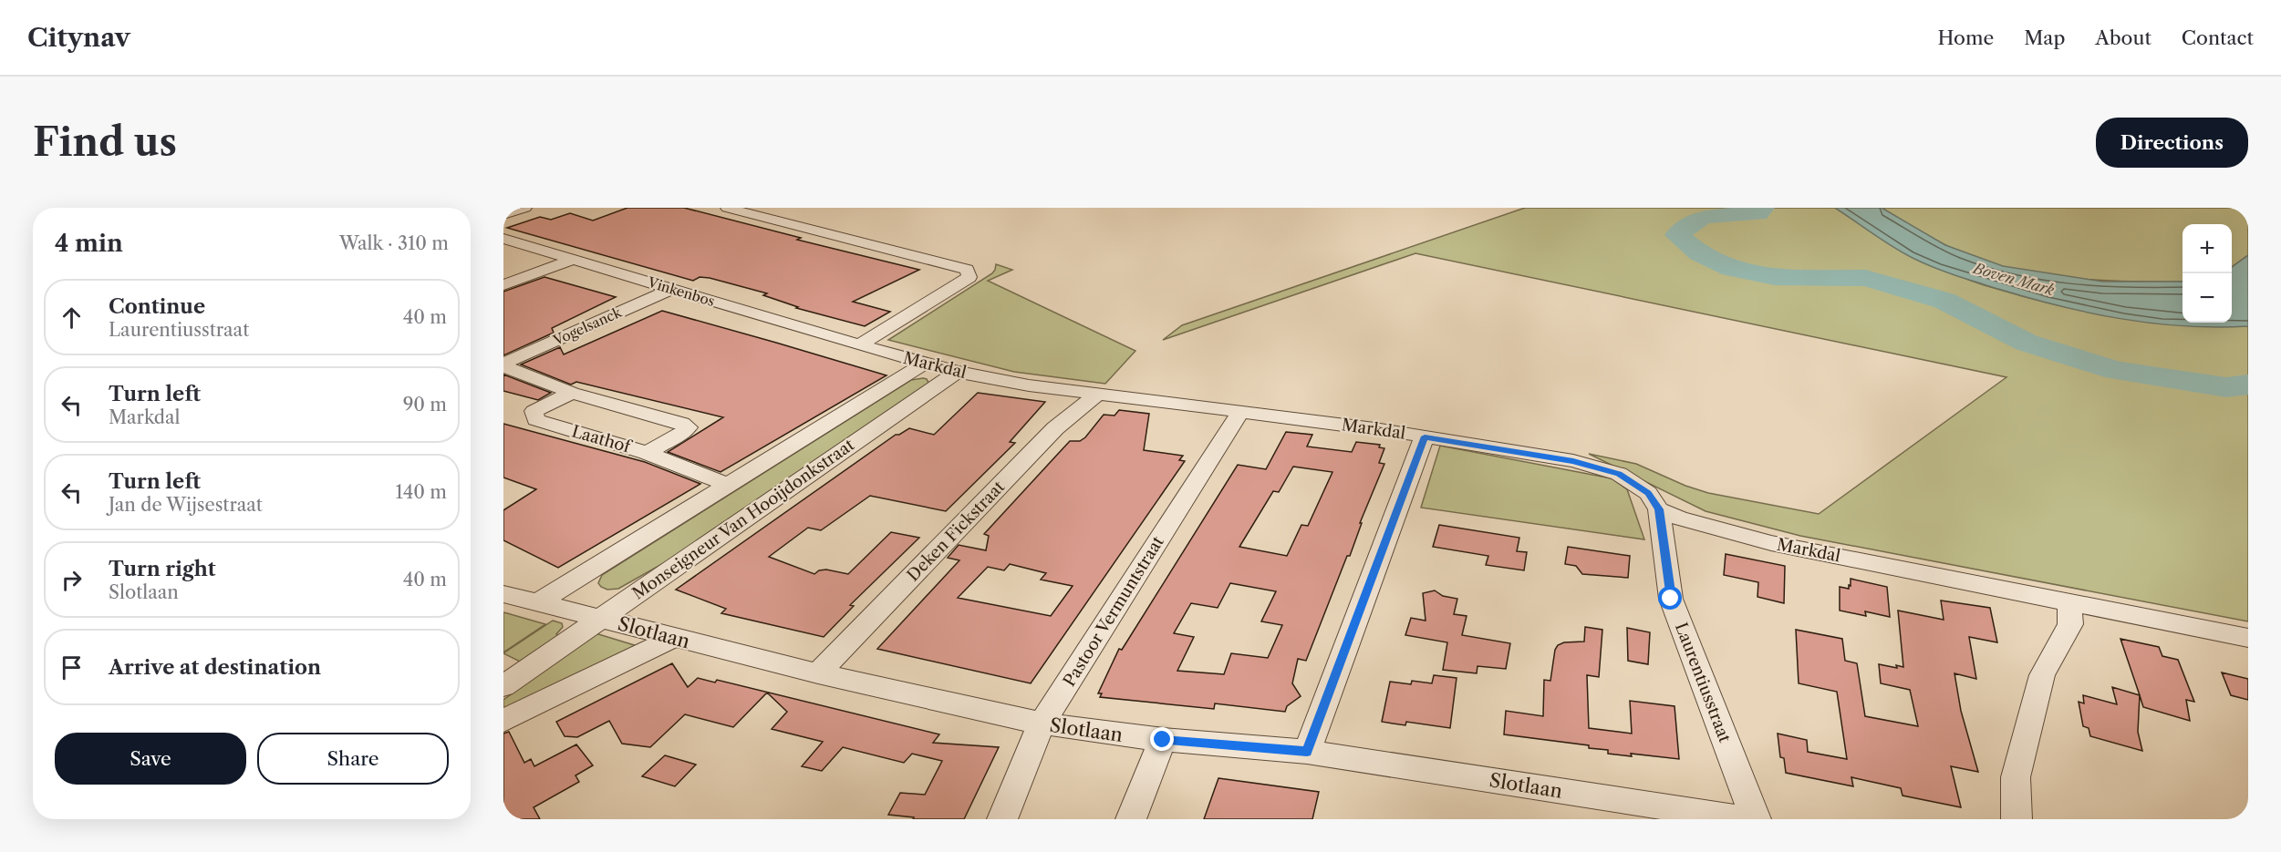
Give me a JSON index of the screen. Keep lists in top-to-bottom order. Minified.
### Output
{"streets":{"street":["Vinkenbos","Vogelsanck","Markdal","Laathof","Monseigneur Van Hooijdonkstraat","Deken Fickstraat","Pastoor Vermuntstraat","Slotlaan","Laurentiusstraat"]},"crossings":[["Vinkenbos","Vogelsanck"],["Vinkenbos","Markdal"],["Vogelsanck","Laathof"],["Markdal","Monseigneur Van Hooijdonkstraat"],["Markdal","Deken Fickstraat"],["Markdal","Pastoor Vermuntstraat"],["Markdal","Laurentiusstraat"],["Monseigneur Van Hooijdonkstraat","Slotlaan"],["Deken Fickstraat","Slotlaan"],["Pastoor Vermuntstraat","Slotlaan"]],"water":["Boven Mark"],"page":{"header":"Citynav","nav":["Home","Map","About","Contact"],"buttons":["Directions",["Save","Share"]],"title":"Find us","heading":["4 min","Walk · 310 m"],"map_buttons":["+","−"],"list":[["Continue","Laurentiusstraat","40 m"],["Turn left","Markdal","90 m"],["Turn left","Jan de Wijsestraat","140 m"],["Turn right","Slotlaan","40 m"],"Arrive at destination"]}}
